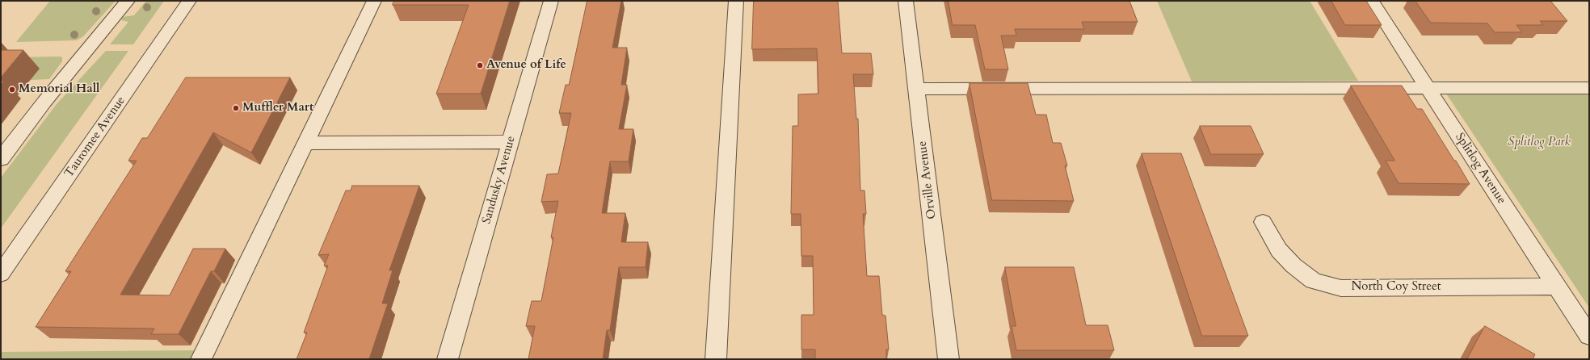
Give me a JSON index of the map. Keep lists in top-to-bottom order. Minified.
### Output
{"streets":{"street":["Tauromee Avenue","Splitlog Avenue","Sandusky Avenue","Orville Avenue","North Coy Street"]},"crossings":[["Splitlog Avenue","North Coy Street"]],"parks":["Splitlog Park"],"places":["Avenue of Life","Memorial Hall","Muffler Mart"]}
